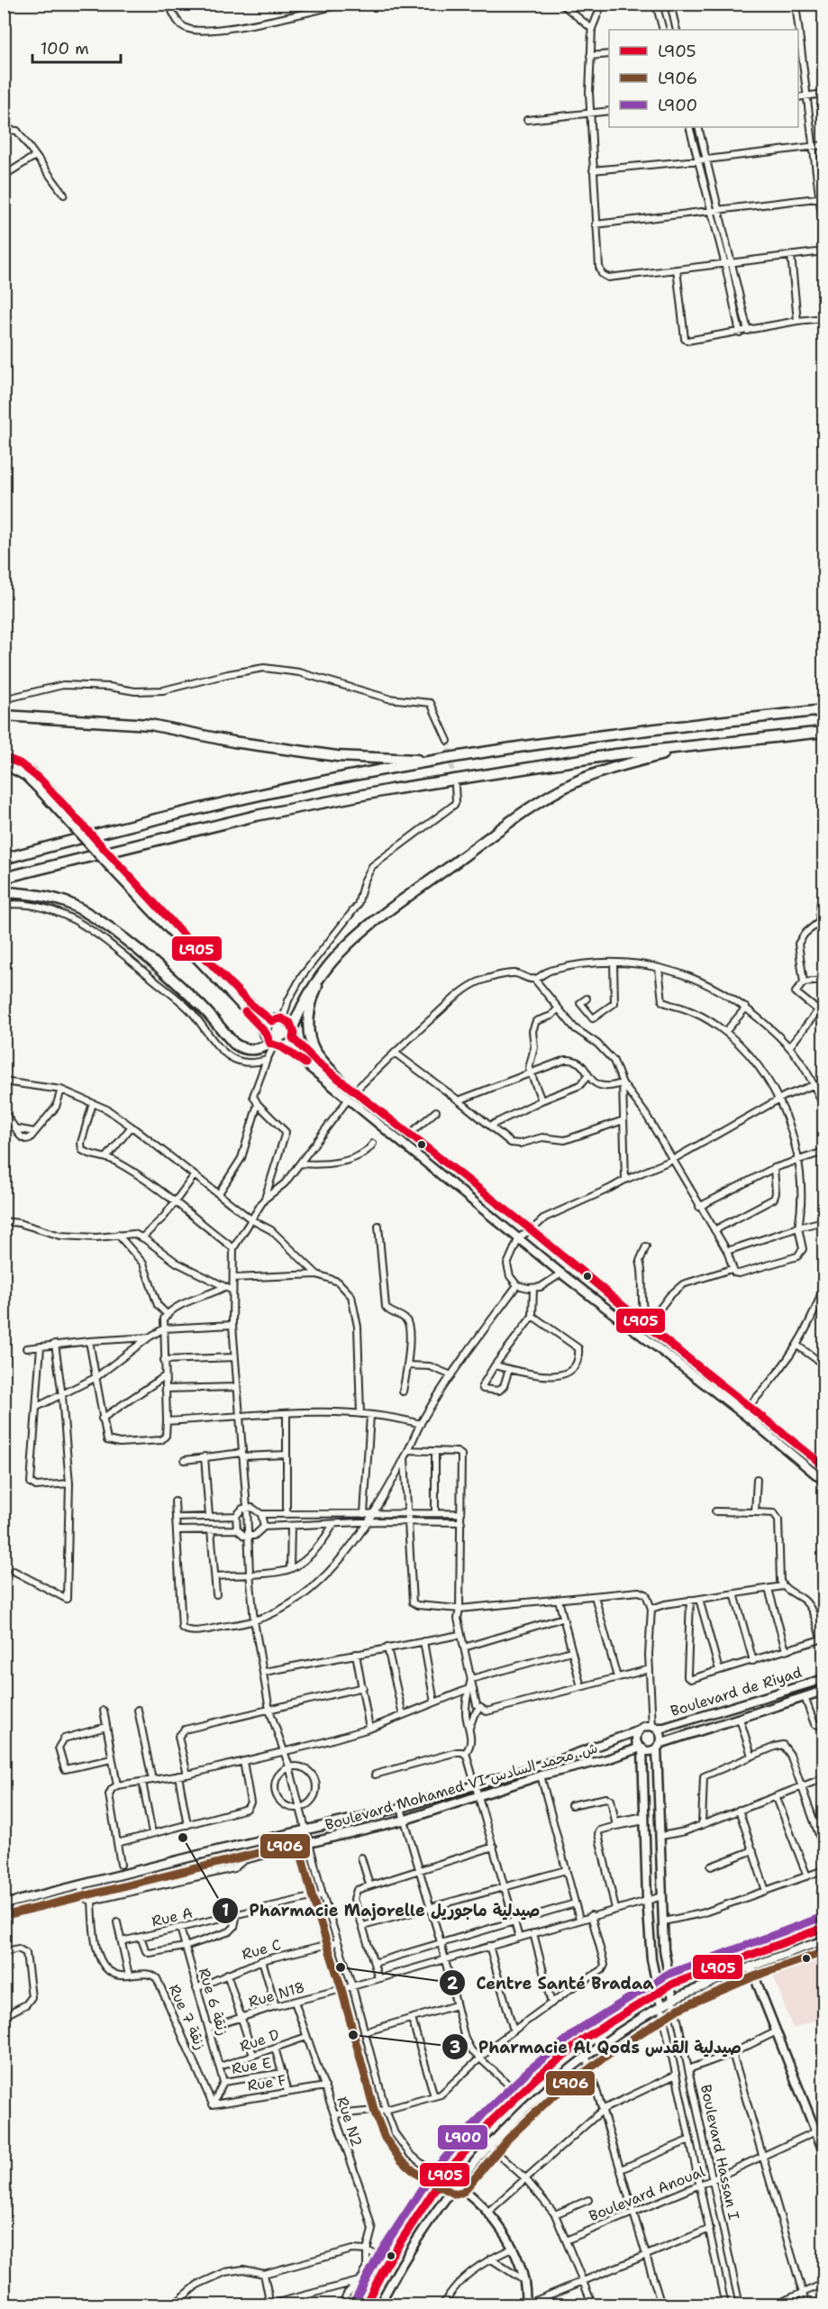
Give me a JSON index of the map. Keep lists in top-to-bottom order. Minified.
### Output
{"streets":{"street":["Boulevard de Riyad","Boulevard Mohamed VI ش. محمد السادس","Rue A","Rue C","Rue N18","Rue 6 زنقة","Rue 7 زنقة","Rue D","Rue E","Rue F","Rue N2","Boulevard Hassan I","Boulevard Anoual"]},"crossings":[["Boulevard de Riyad","Boulevard Mohamed VI ش. محمد السادس"],["Boulevard de Riyad","Boulevard Hassan I"],["Boulevard Mohamed VI ش. محمد السادس","Boulevard Hassan I"],["Rue A","Rue 6 زنقة"],["Rue C","Rue 6 زنقة"],["Rue N18","Rue 6 زنقة"],["Rue N18","Rue N2"],["Rue N18","Boulevard Hassan I"],["Rue 6 زنقة","Rue D"],["Rue 6 زنقة","Rue E"],["Rue 7 زنقة","Rue F"],["Rue D","Rue N2"],["Rue F","Rue N2"],["Boulevard Hassan I","Boulevard Anoual"]],"places":["Pharmacie Majorelle صيدلية ماجوريل","Centre Santé Bradaa","Pharmacie Al Qods صيدلية القدس"],"lines":["transit line L905","transit line L906","transit line L900"],"legend":["L905","L906","L900"],"scale_bar":"100 m"}
